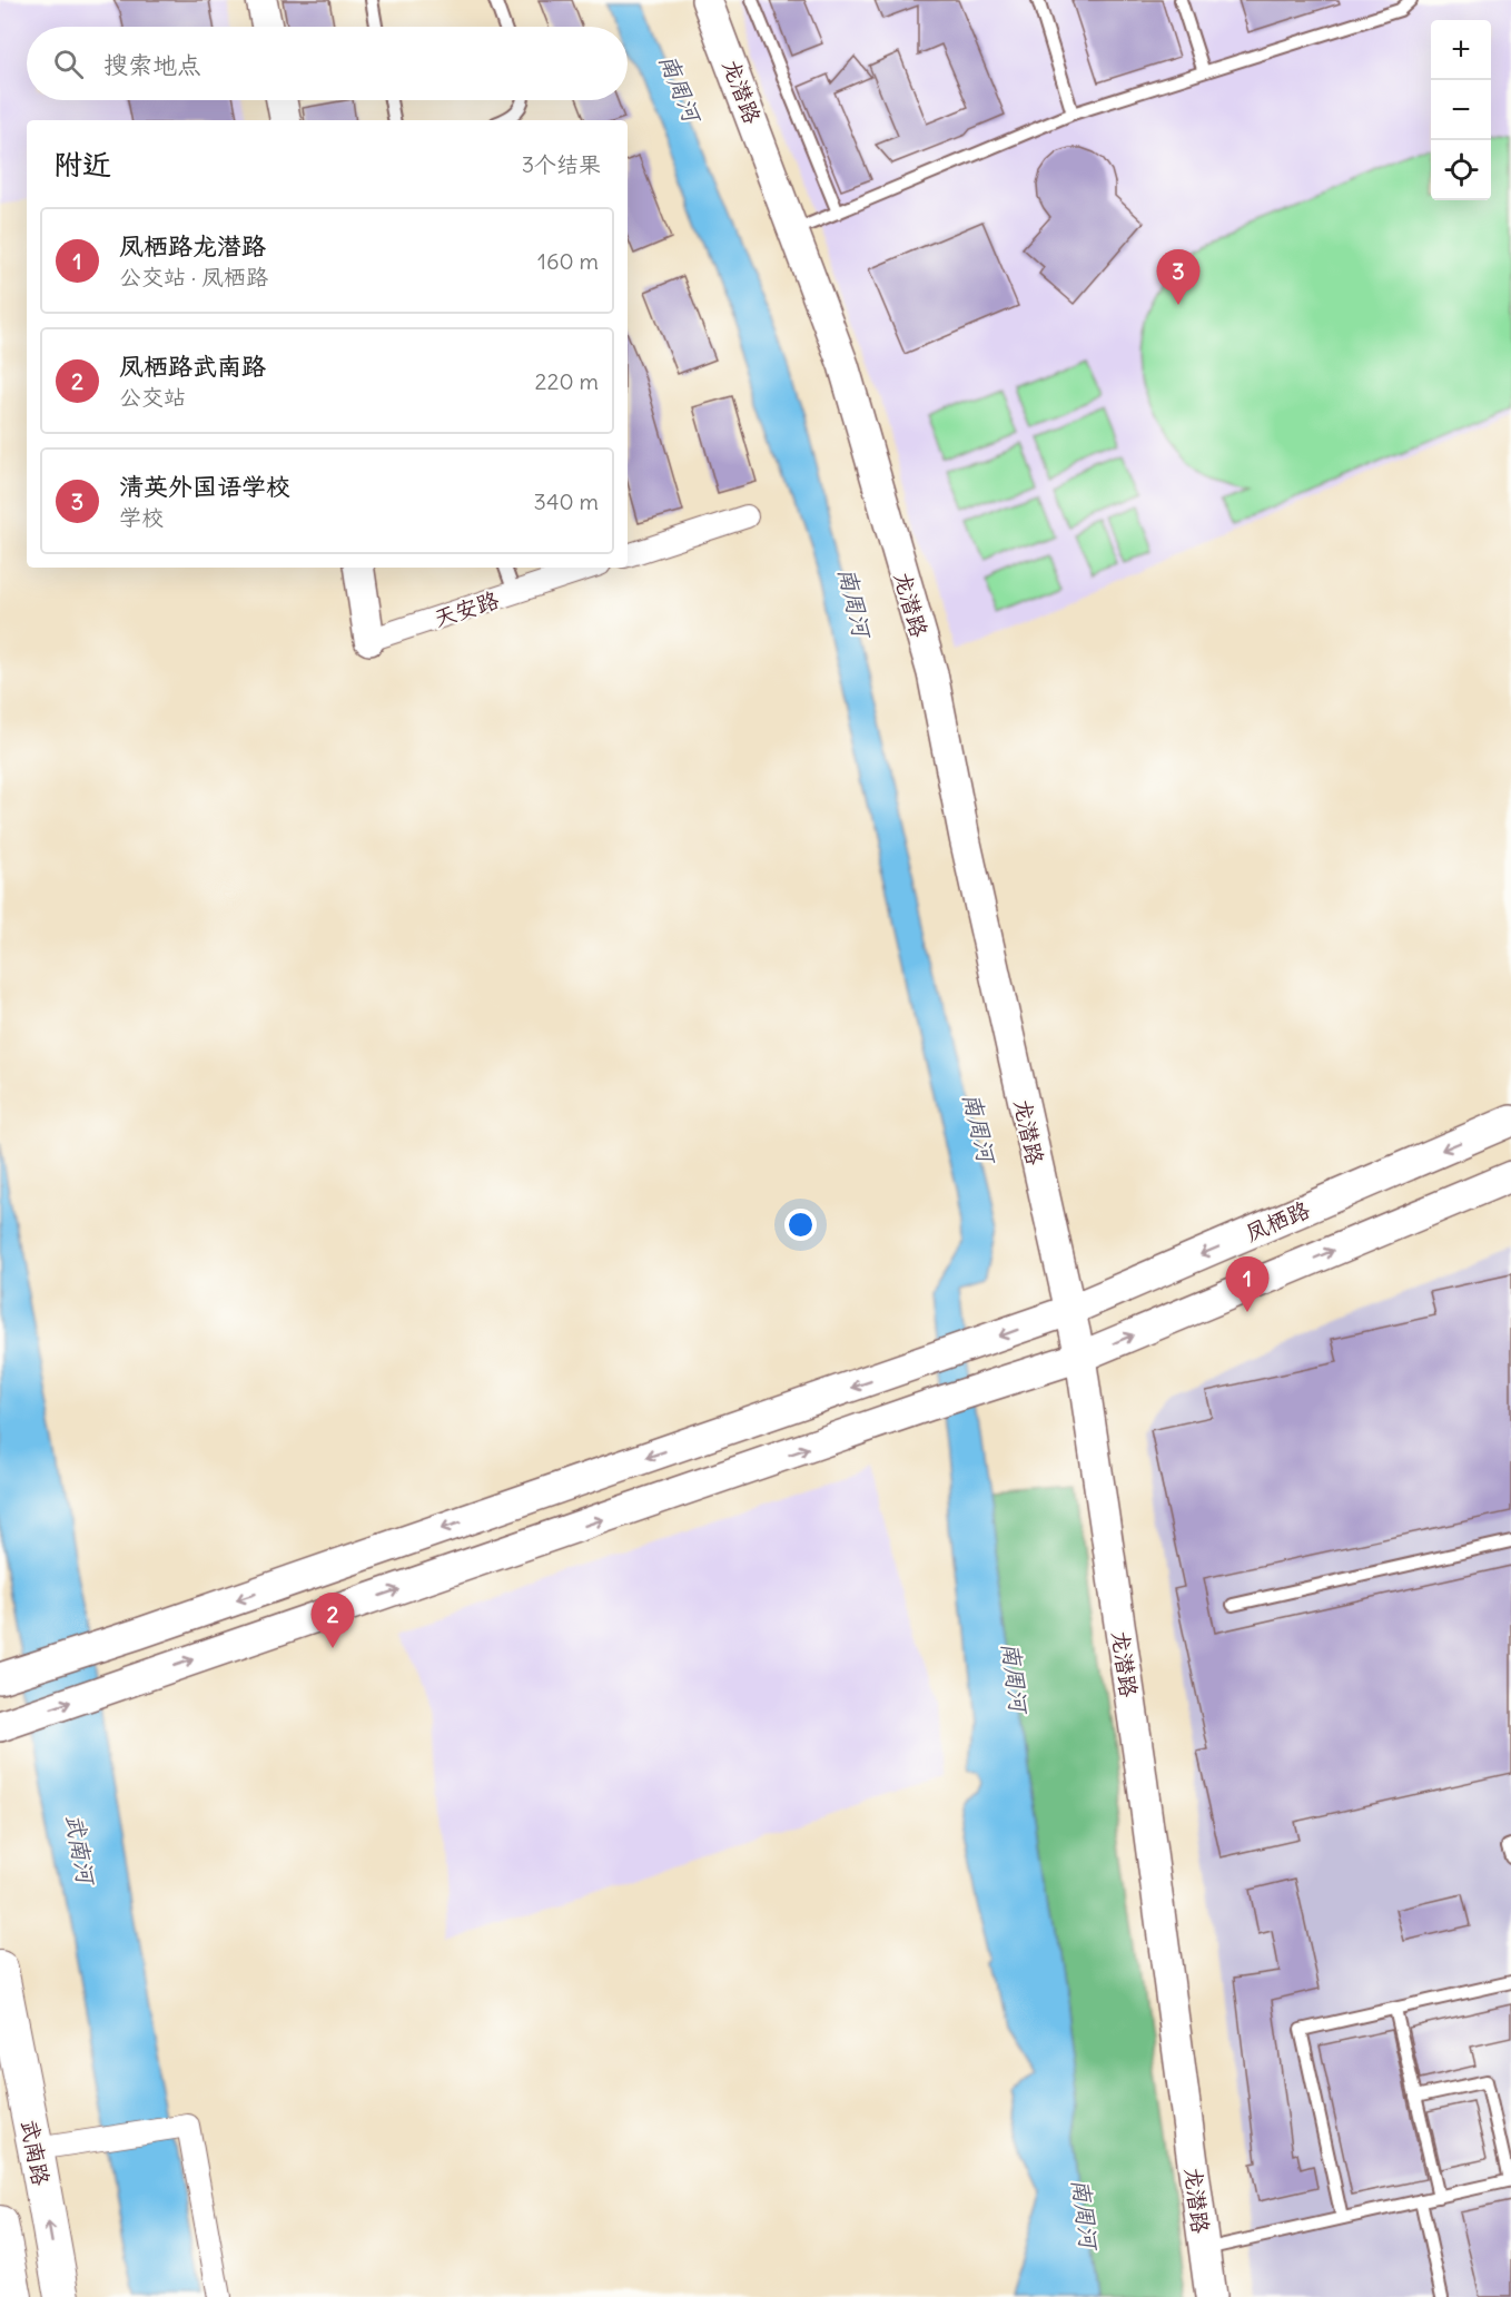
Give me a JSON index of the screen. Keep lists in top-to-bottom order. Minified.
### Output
{"streets":{"main road":["龙潜路","凤栖路","武南路"],"street":["天安路"]},"crossings":[["龙潜路","凤栖路"]],"water":["南周河","武南河"],"page":{"map_buttons":["+","−"],"search":"搜索地点","heading":["附近","3个结果"],"list":[{"mark":"1","name":"凤栖路龙潜路","note":"公交站 · 凤栖路","value":"160 m"},{"mark":"2","name":"凤栖路武南路","note":"公交站","value":"220 m"},{"mark":"3","name":"清英外国语学校","note":"学校","value":"340 m"}],"pins":["3","1","2"]}}
